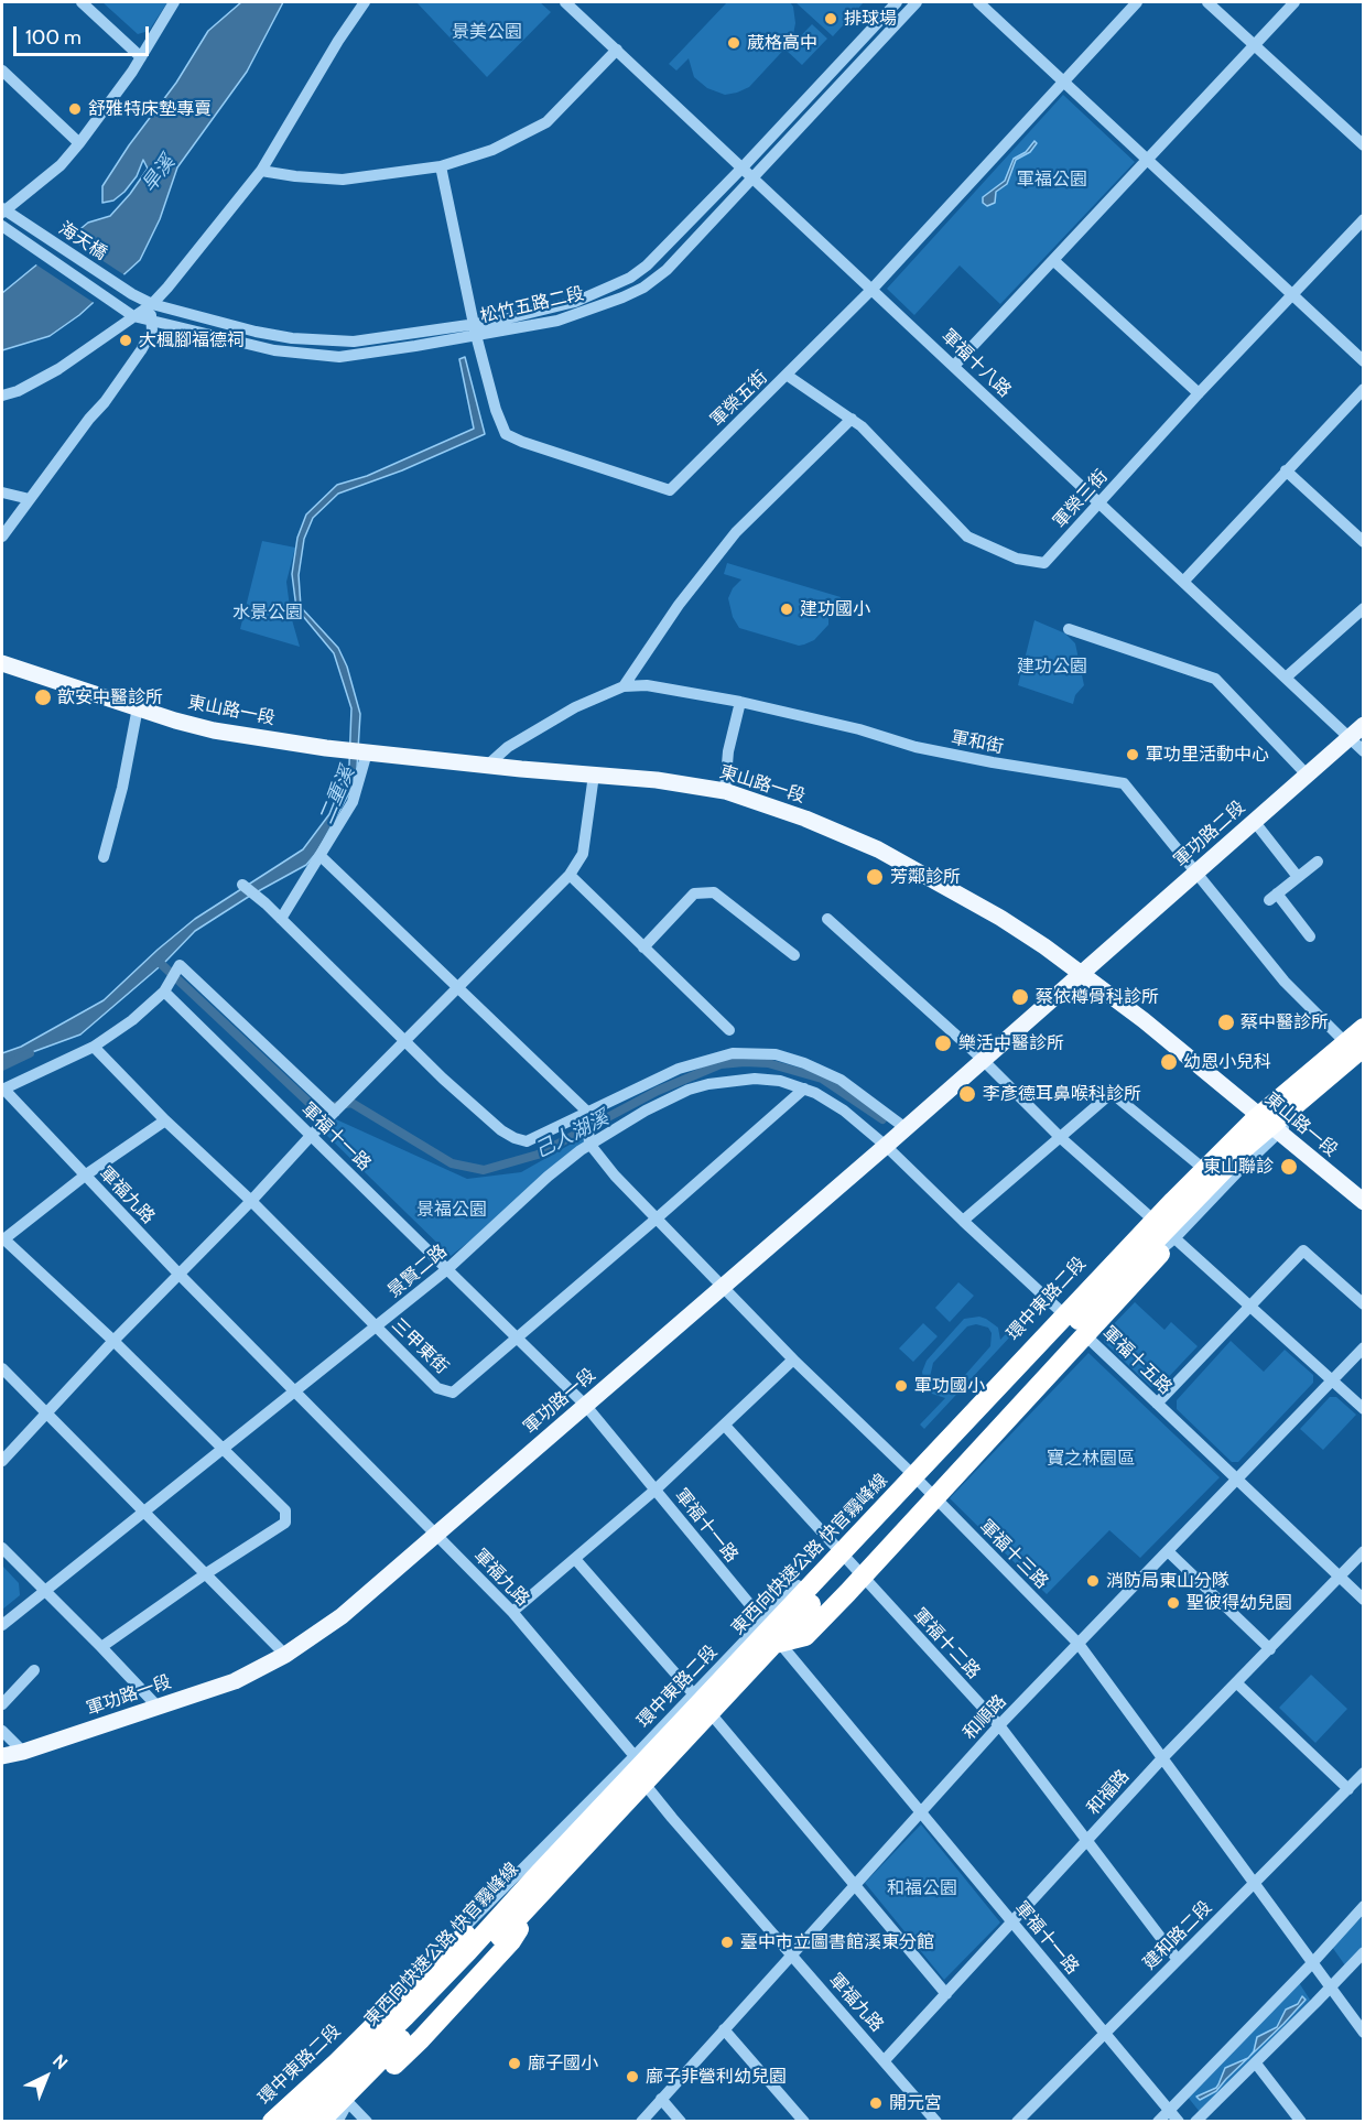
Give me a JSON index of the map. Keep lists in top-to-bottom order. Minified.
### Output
{"streets":{"highway":["東西向快速公路 快官霧峰線"],"main road":["東山路一段","軍功路二段","軍功路一段"],"street":["海天橋","松竹五路二段","軍福十八路","軍榮五街","軍榮三街","軍和街","軍福十一路","軍福九路","景賢二路","環中東路二段","三甲東街","軍福十五路","軍福十三路","軍福十二路","和順路","和福路","建和路二段"]},"crossings":[["海天橋","松竹五路二段"],["松竹五路二段","軍福十八路"],["松竹五路二段","軍榮五街"],["軍福十八路","軍榮五街"],["軍福十八路","軍榮三街"],["軍福十八路","軍功路二段"],["軍榮五街","軍榮三街"],["東山路一段","軍和街"],["東山路一段","軍功路二段"],["東山路一段","環中東路二段"],["東山路一段","軍功路一段"],["東山路一段","東西向快速公路 快官霧峰線"],["軍和街","軍功路二段"],["軍和街","環中東路二段"],["軍功路二段","軍功路一段"],["軍福十一路","景賢二路"],["軍福十一路","環中東路二段"],["軍福十一路","三甲東街"],["軍福十一路","軍功路一段"],["軍福十一路","東西向快速公路 快官霧峰線"],["軍福十一路","和順路"],["軍福十一路","和福路"],["軍福十一路","建和路二段"],["軍福九路","景賢二路"],["軍福九路","環中東路二段"],["軍福九路","軍功路一段"],["軍福九路","和順路"],["軍福九路","和福路"],["景賢二路","三甲東街"],["景賢二路","軍福十五路"],["景賢二路","軍功路一段"],["景賢二路","軍福十三路"],["環中東路二段","軍福十五路"],["環中東路二段","東西向快速公路 快官霧峰線"],["環中東路二段","軍福十三路"],["環中東路二段","軍福十二路"],["三甲東街","軍福十三路"],["軍福十五路","軍功路一段"],["軍福十五路","和順路"],["軍福十五路","和福路"],["軍功路一段","軍福十三路"],["軍福十三路","和順路"],["軍福十三路","和福路"],["軍福十三路","建和路二段"],["軍福十二路","和順路"],["軍福十二路","和福路"],["軍福十二路","建和路二段"]],"water":["旱溪","二重溪","己人湖溪"],"parks":["景美公園","軍福公園","水景公園","建功公園","景福公園","寶之林園區","和福公園"],"places":["排球場","葳格高中","舒雅特床墊專賣","大楓腳福德祠","建功國小","歆安中醫診所","軍功里活動中心","芳鄰診所","蔡依樽骨科診所","蔡中醫診所","樂活中醫診所","幼恩小兒科","李彥德耳鼻喉科診所","東山聯診","軍功國小","消防局東山分隊","聖彼得幼兒園","臺中市立圖書館溪東分館","廍子國小","廍子非營利幼兒園","開元宮"],"scale_bar":"100 m","north":"top right"}
